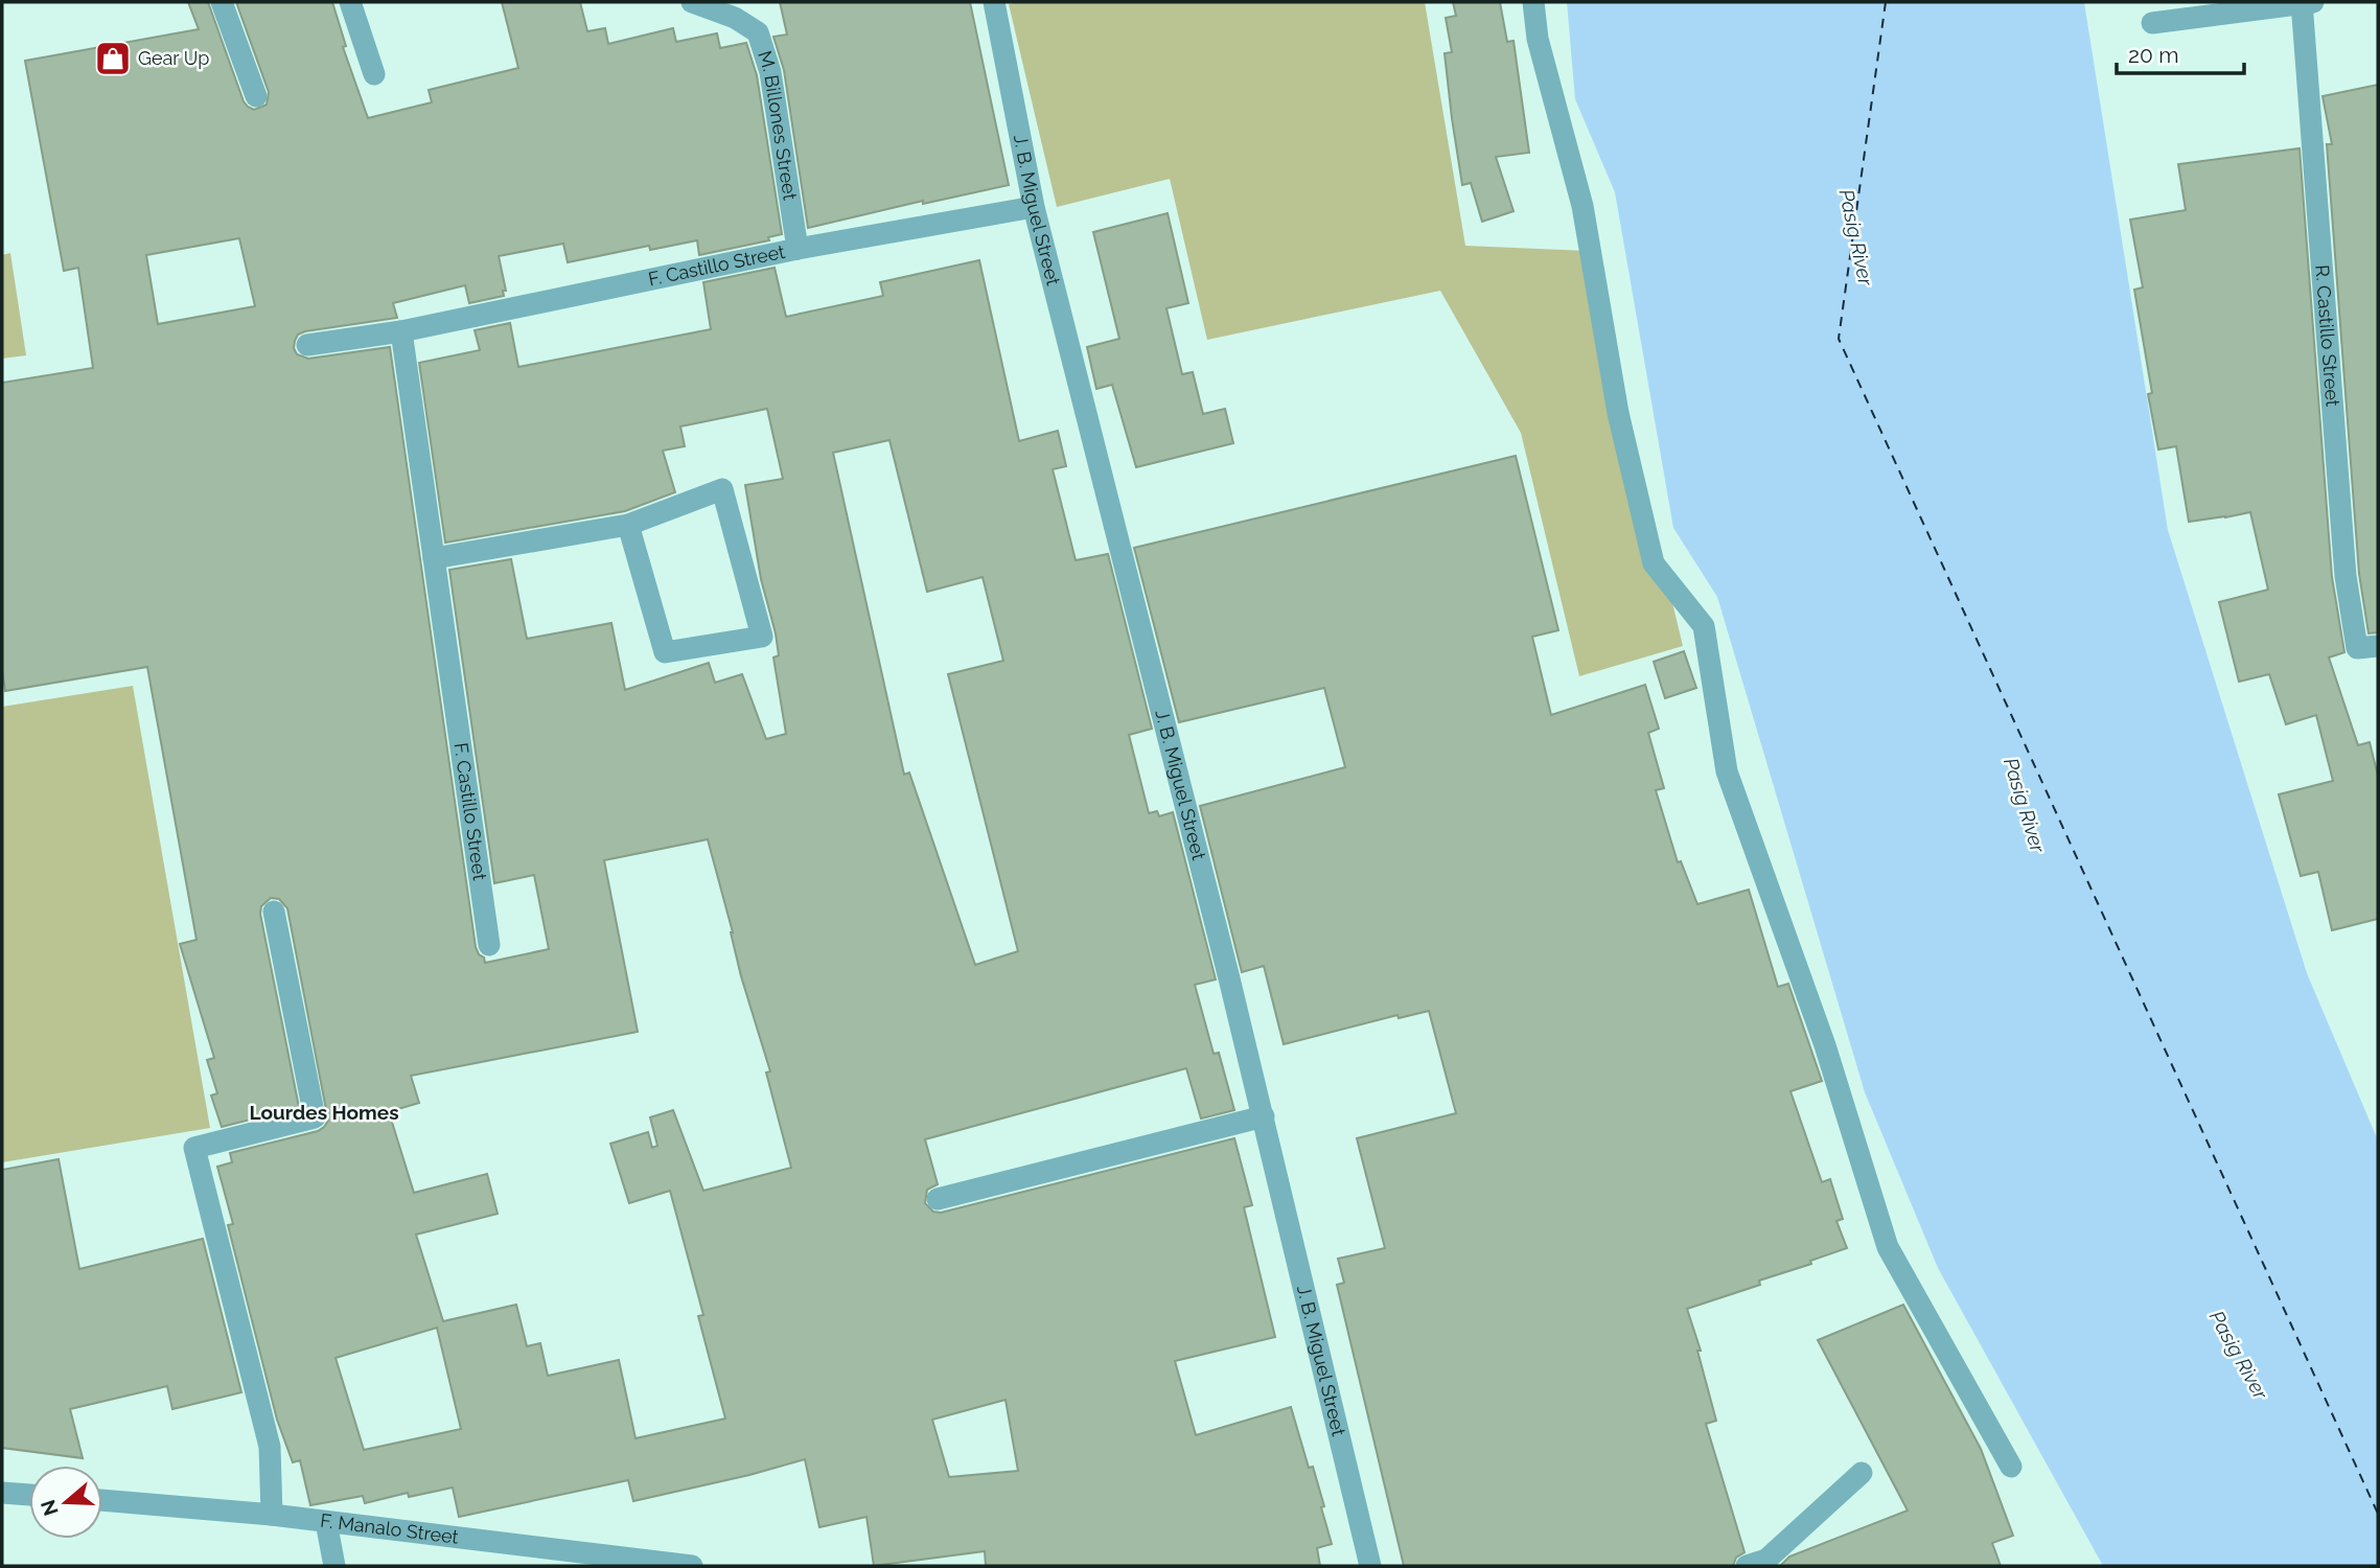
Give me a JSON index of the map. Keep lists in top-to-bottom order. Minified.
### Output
{"streets":{"street":["M. Billones Street","J. B. Miguel Street","F. Castillo Street","R. Castillo Street","F. Manalo Street"]},"crossings":[["M. Billones Street","F. Castillo Street"],["J. B. Miguel Street","F. Castillo Street"]],"districts":["Lourdes Homes"],"water":["Pasig River"],"places":{"shop":["Gear Up"]},"scale_bar":"20 m","north":"left"}
